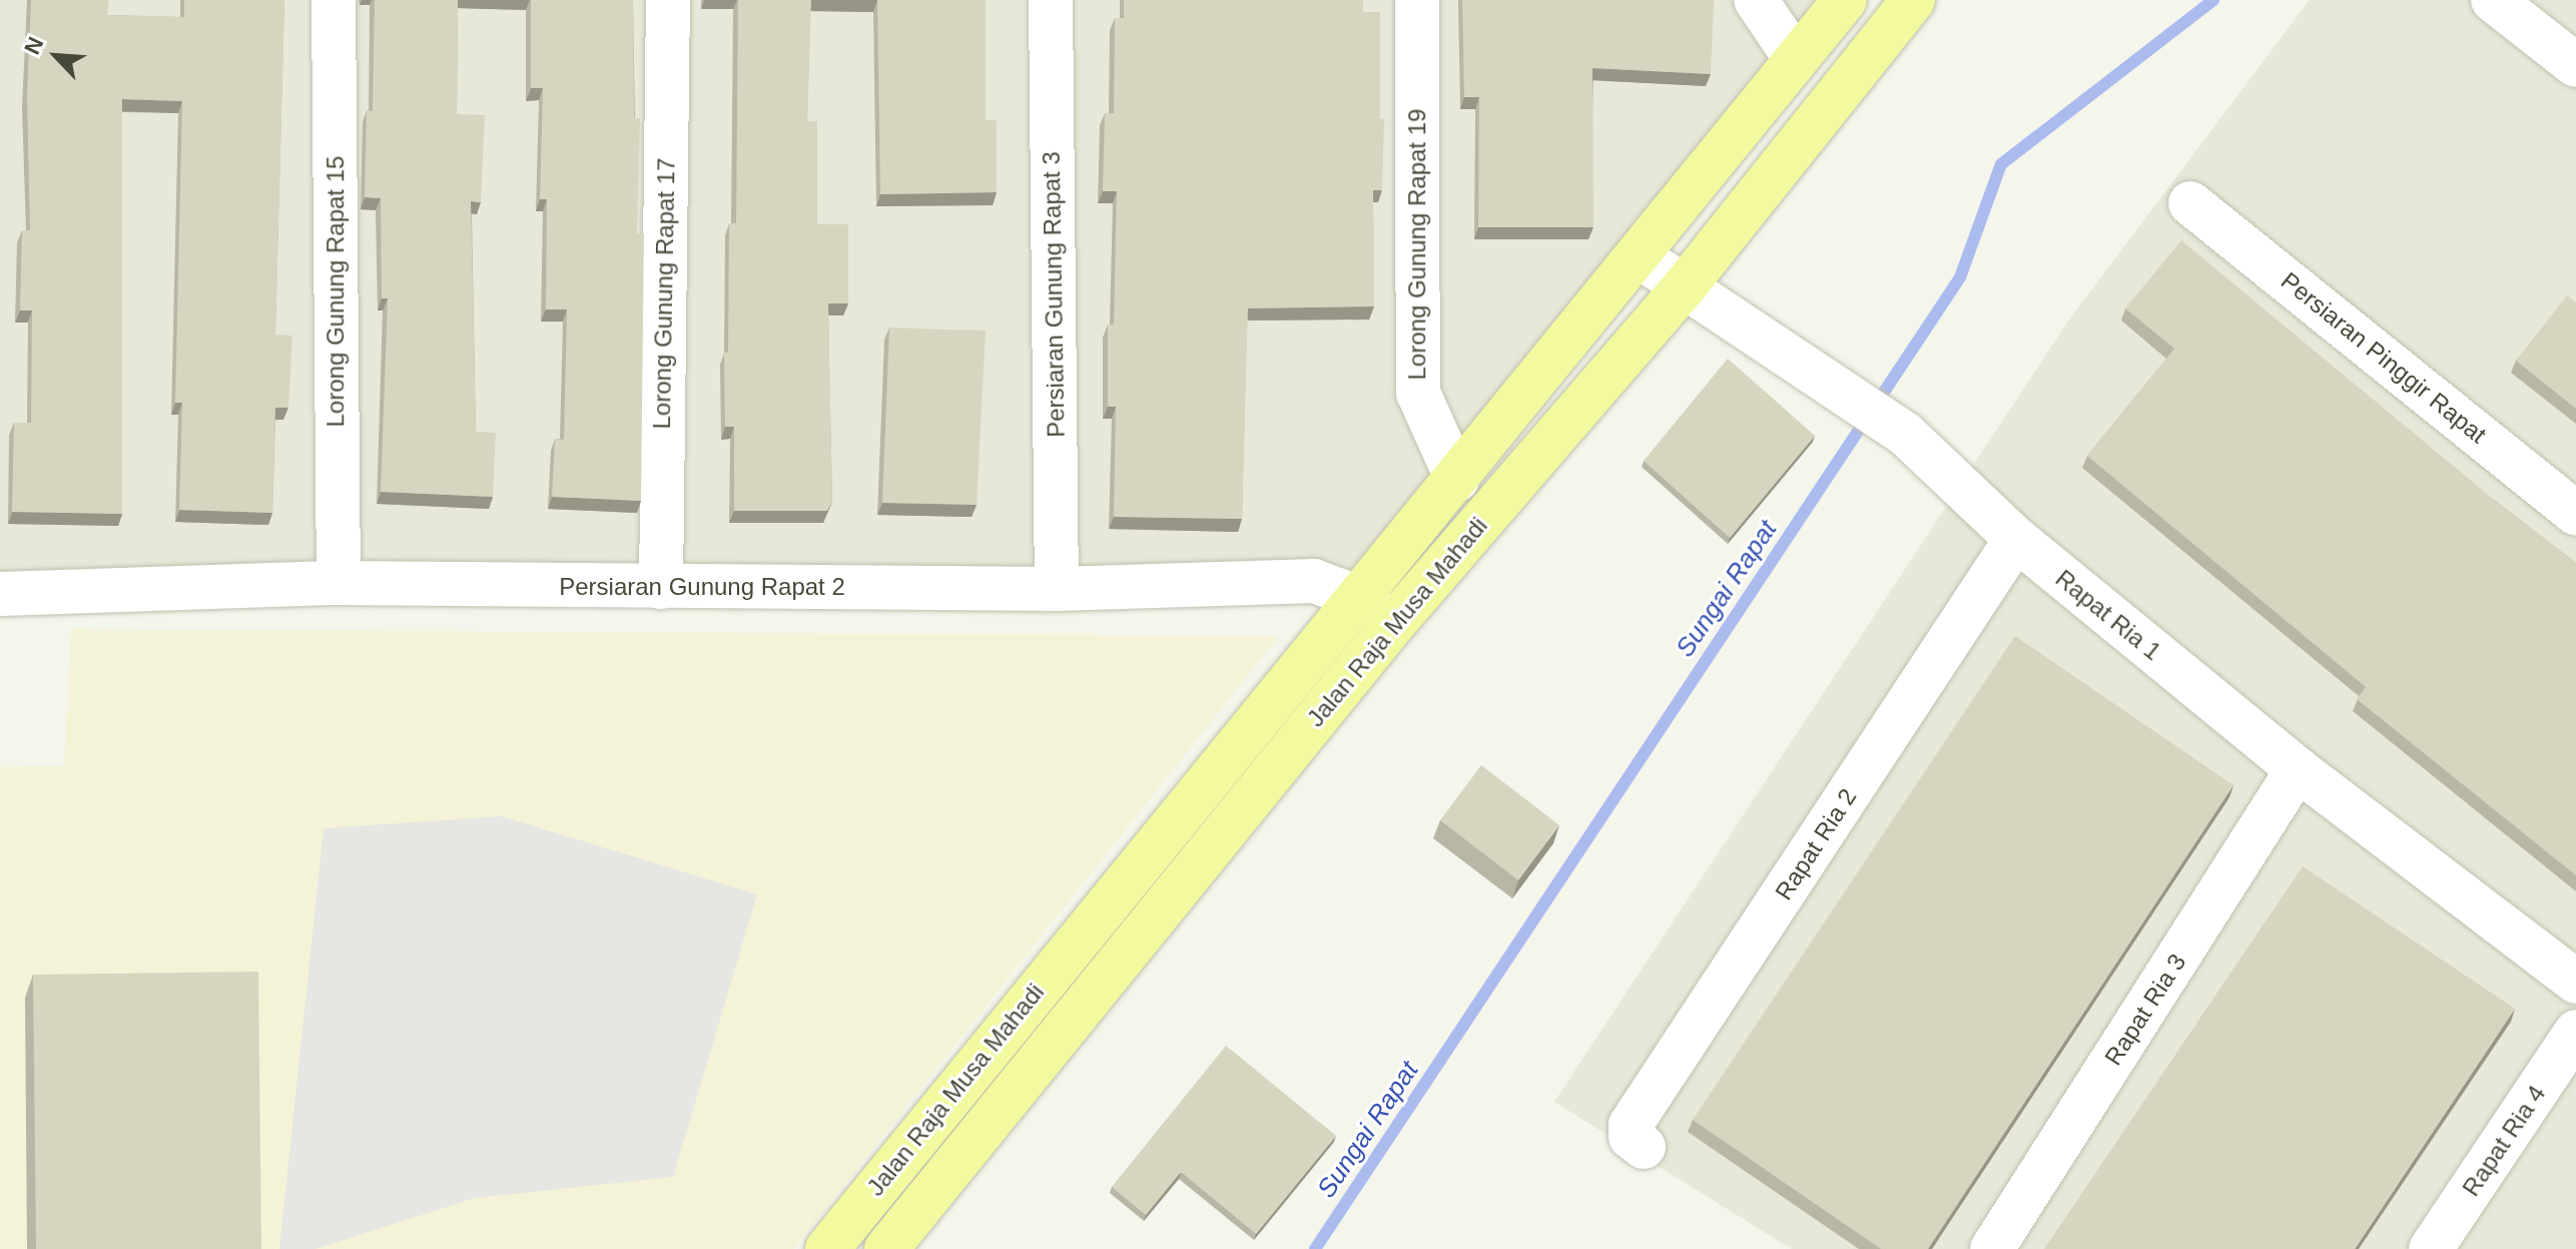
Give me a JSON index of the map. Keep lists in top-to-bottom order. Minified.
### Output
{"streets":{"main road":["Jalan Raja Musa Mahadi"],"street":["Lorong Gunung Rapat 19","Lorong Gunung Rapat 15","Lorong Gunung Rapat 17","Persiaran Gunung Rapat 3","Persiaran Pinggir Rapat","Persiaran Gunung Rapat 2","Rapat Ria 1","Rapat Ria 2","Rapat Ria 3","Rapat Ria 4"]},"crossings":[["Lorong Gunung Rapat 19","Jalan Raja Musa Mahadi"],["Lorong Gunung Rapat 15","Persiaran Gunung Rapat 2"],["Lorong Gunung Rapat 17","Persiaran Gunung Rapat 2"],["Persiaran Gunung Rapat 3","Persiaran Gunung Rapat 2"],["Persiaran Gunung Rapat 2","Jalan Raja Musa Mahadi"],["Rapat Ria 1","Jalan Raja Musa Mahadi"],["Rapat Ria 1","Rapat Ria 2"],["Rapat Ria 1","Rapat Ria 3"]],"water":["Sungai Rapat"],"north":"top left"}
